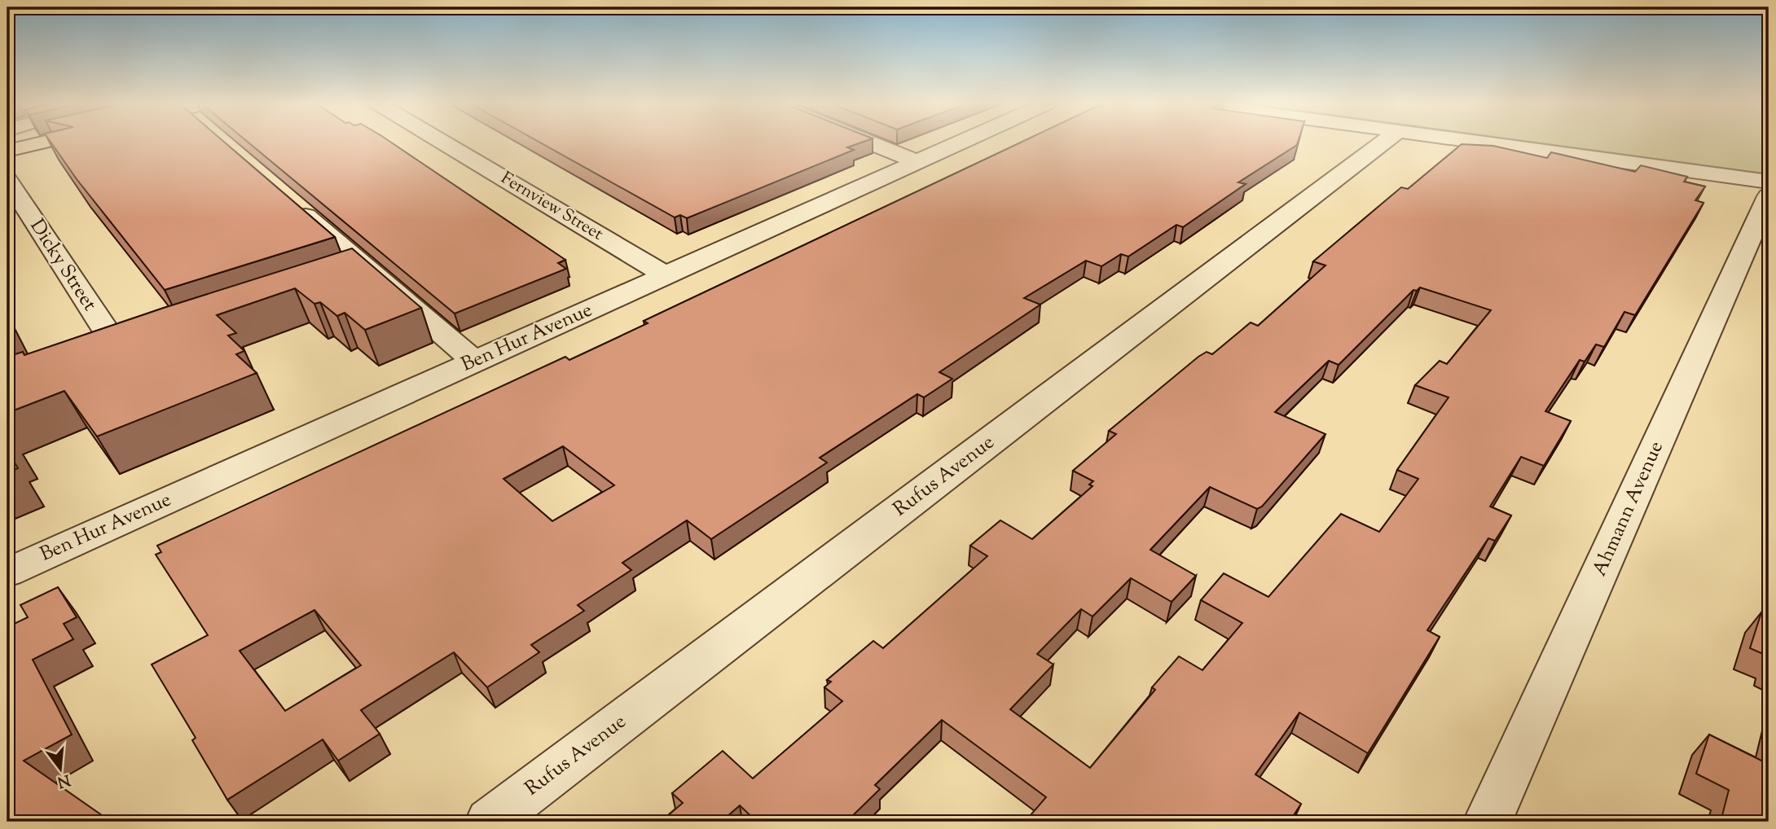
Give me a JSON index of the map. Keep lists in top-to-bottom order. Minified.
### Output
{"streets":{"street":["Fernview Street","Dicky Street","Ben Hur Avenue","Rufus Avenue","Ahmann Avenue"]},"crossings":[["Fernview Street","Ben Hur Avenue"]],"north":"bottom"}
